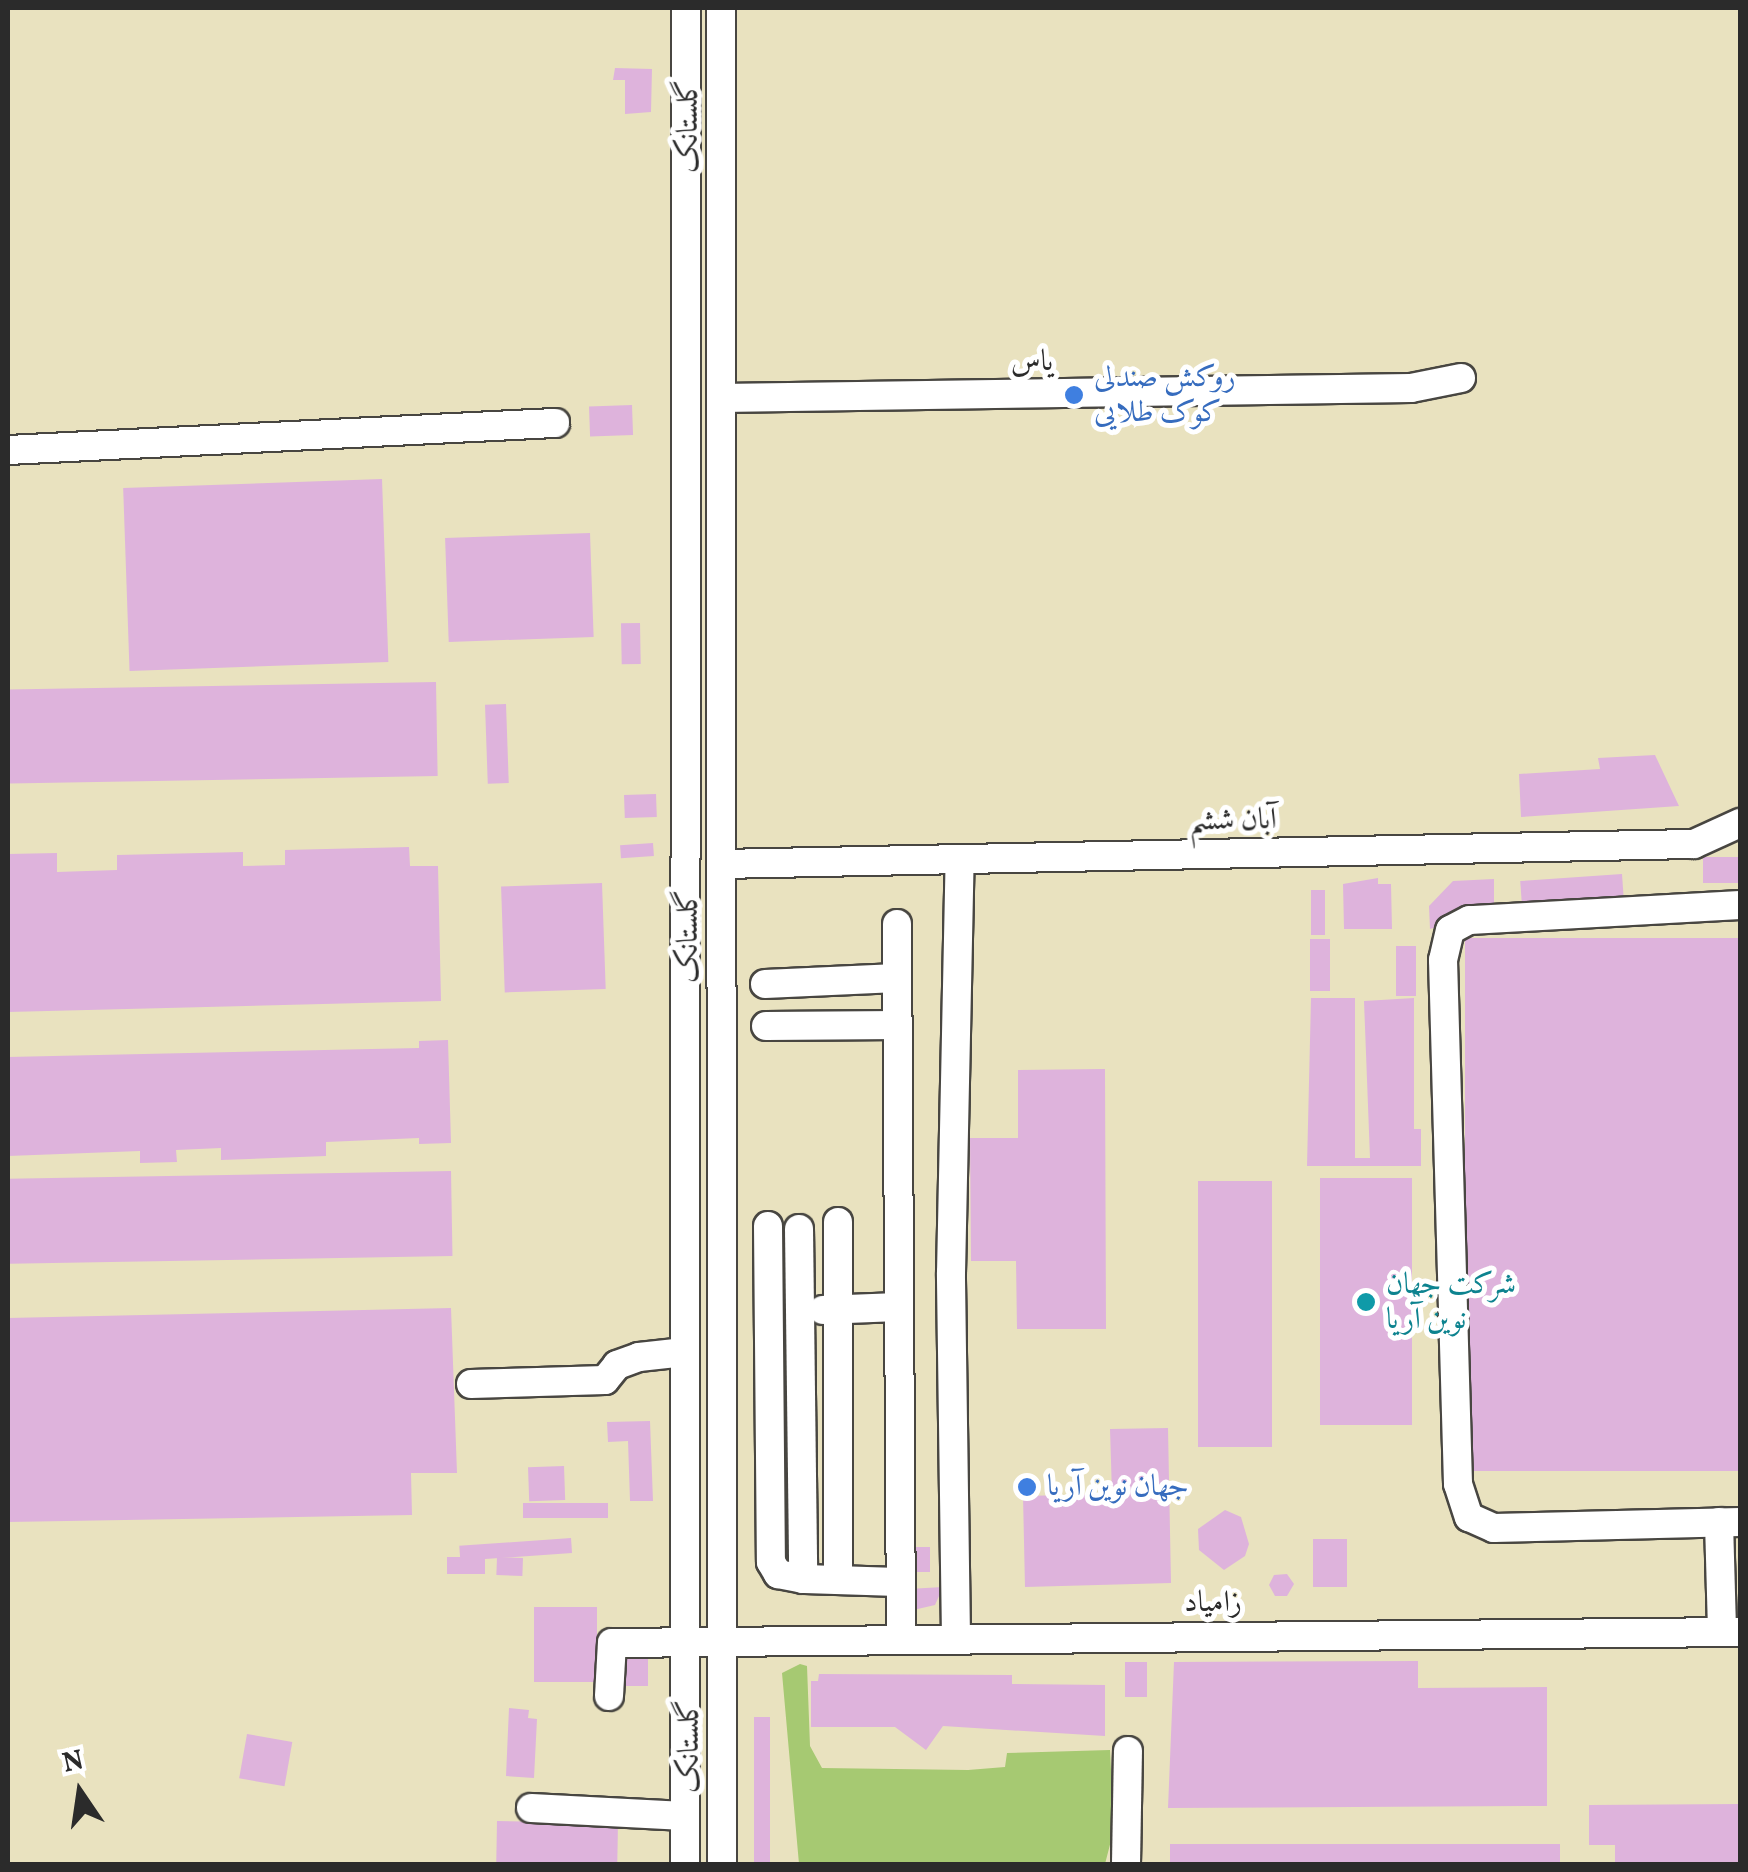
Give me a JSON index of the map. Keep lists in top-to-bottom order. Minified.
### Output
{"streets":{"street":["گلستانک","یاس","آبان ششم","زامیاد"]},"crossings":[["گلستانک","یاس"],["گلستانک","آبان ششم"],["گلستانک","زامیاد"]],"places":["روکش صندلی کوک طلایی","شرکت جهان نوین آریا","جهان نوین آریا"],"north":"top"}
